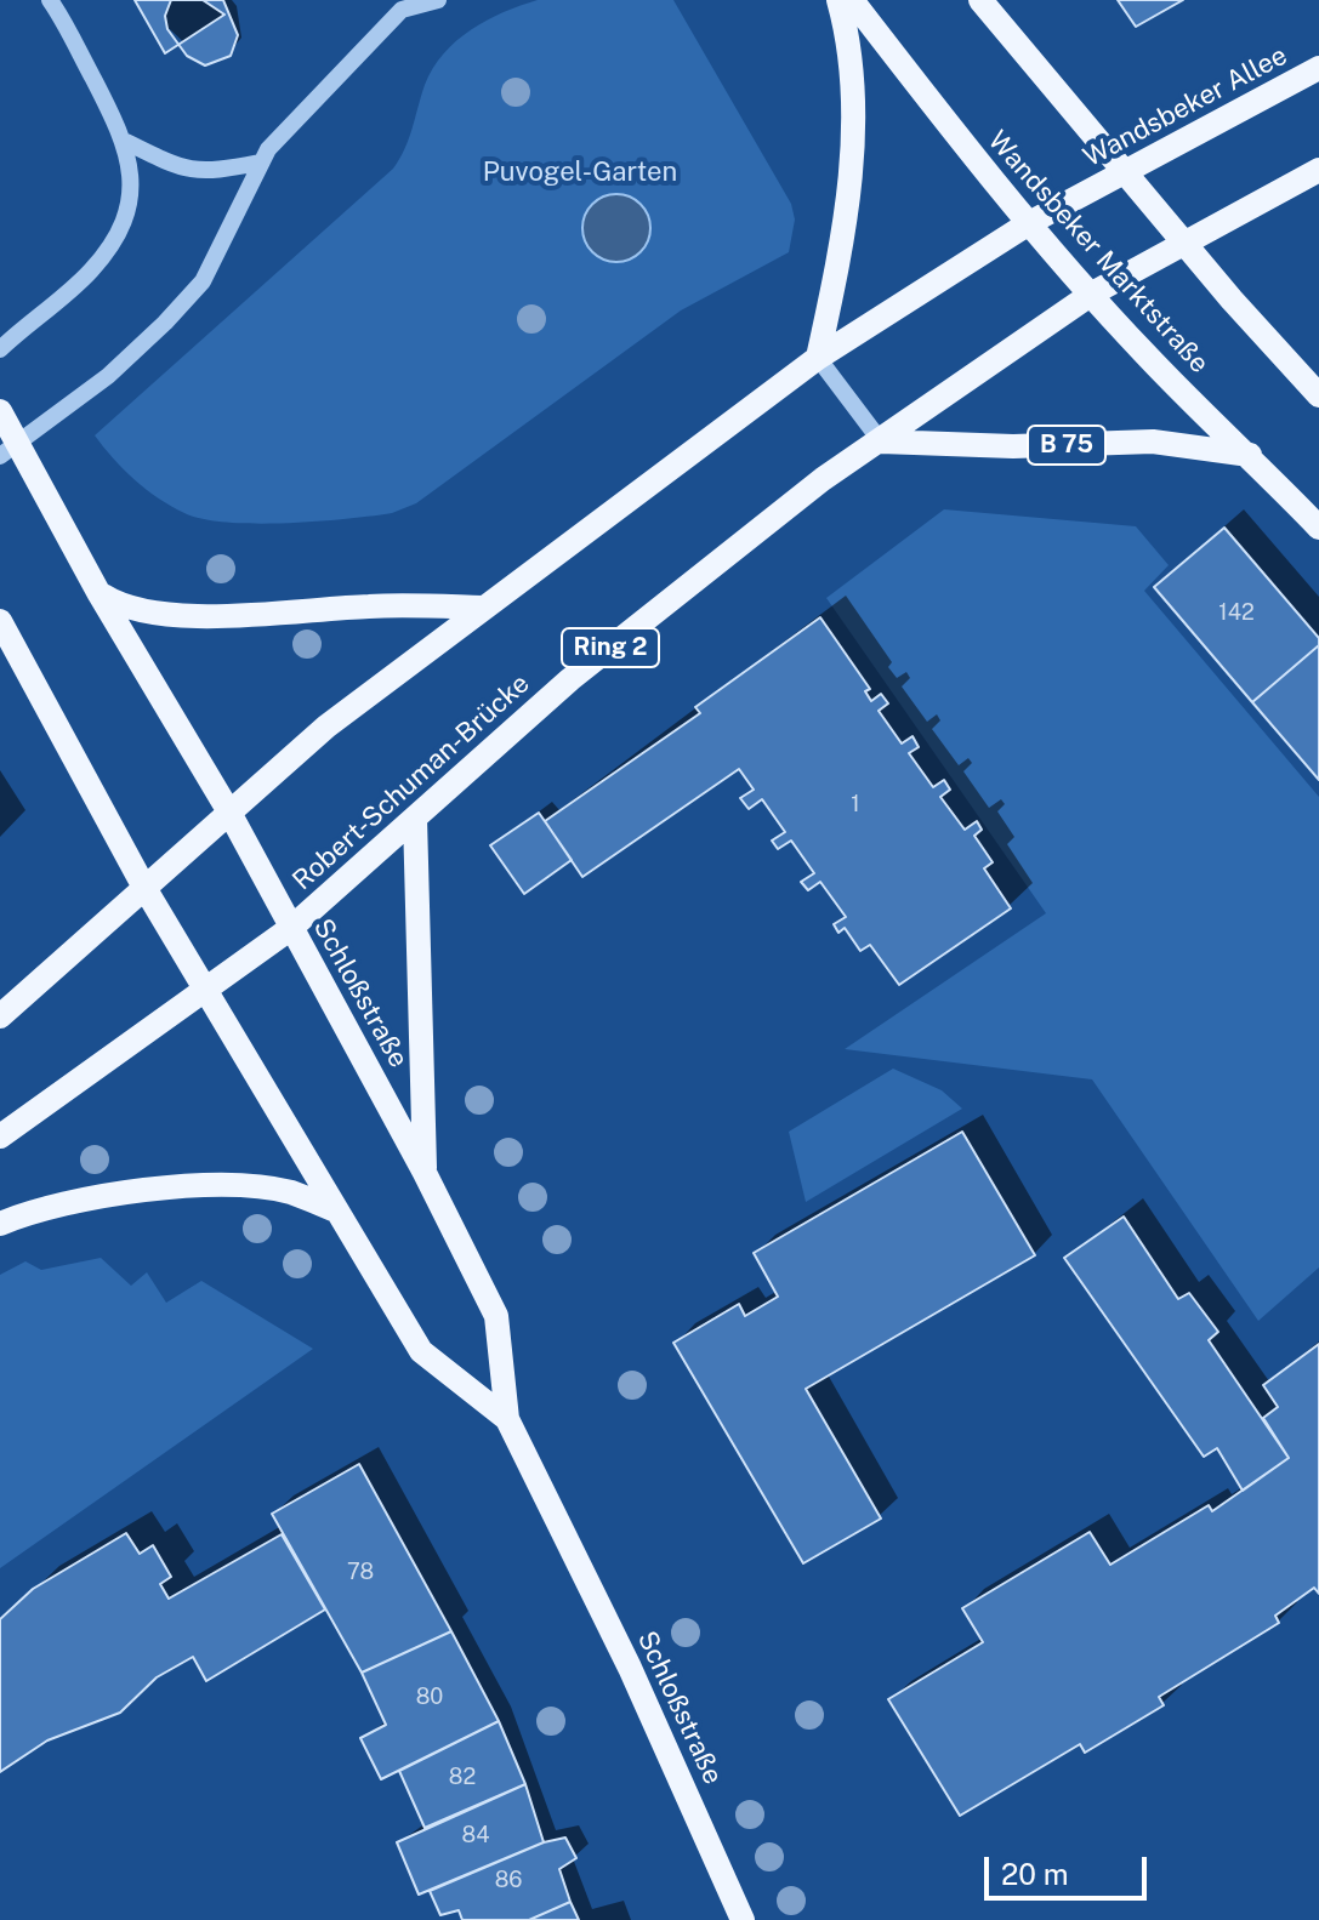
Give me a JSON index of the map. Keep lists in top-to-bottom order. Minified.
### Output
{"streets":{"main road":["Wandsbeker Allee","Wandsbeker Marktstraße","B 75","Ring 2","Robert-Schuman-Brücke","Schloßstraße"]},"crossings":[["Wandsbeker Allee","Wandsbeker Marktstraße"],["Wandsbeker Marktstraße","B 75"],["Wandsbeker Marktstraße","Ring 2"],["Wandsbeker Marktstraße","Robert-Schuman-Brücke"],["B 75","Robert-Schuman-Brücke"],["Ring 2","Robert-Schuman-Brücke"],["Robert-Schuman-Brücke","Schloßstraße"]],"parks":["Puvogel-Garten"],"house_numbers":["142","1","78","80","82","84","86"],"scale_bar":"20 m"}
